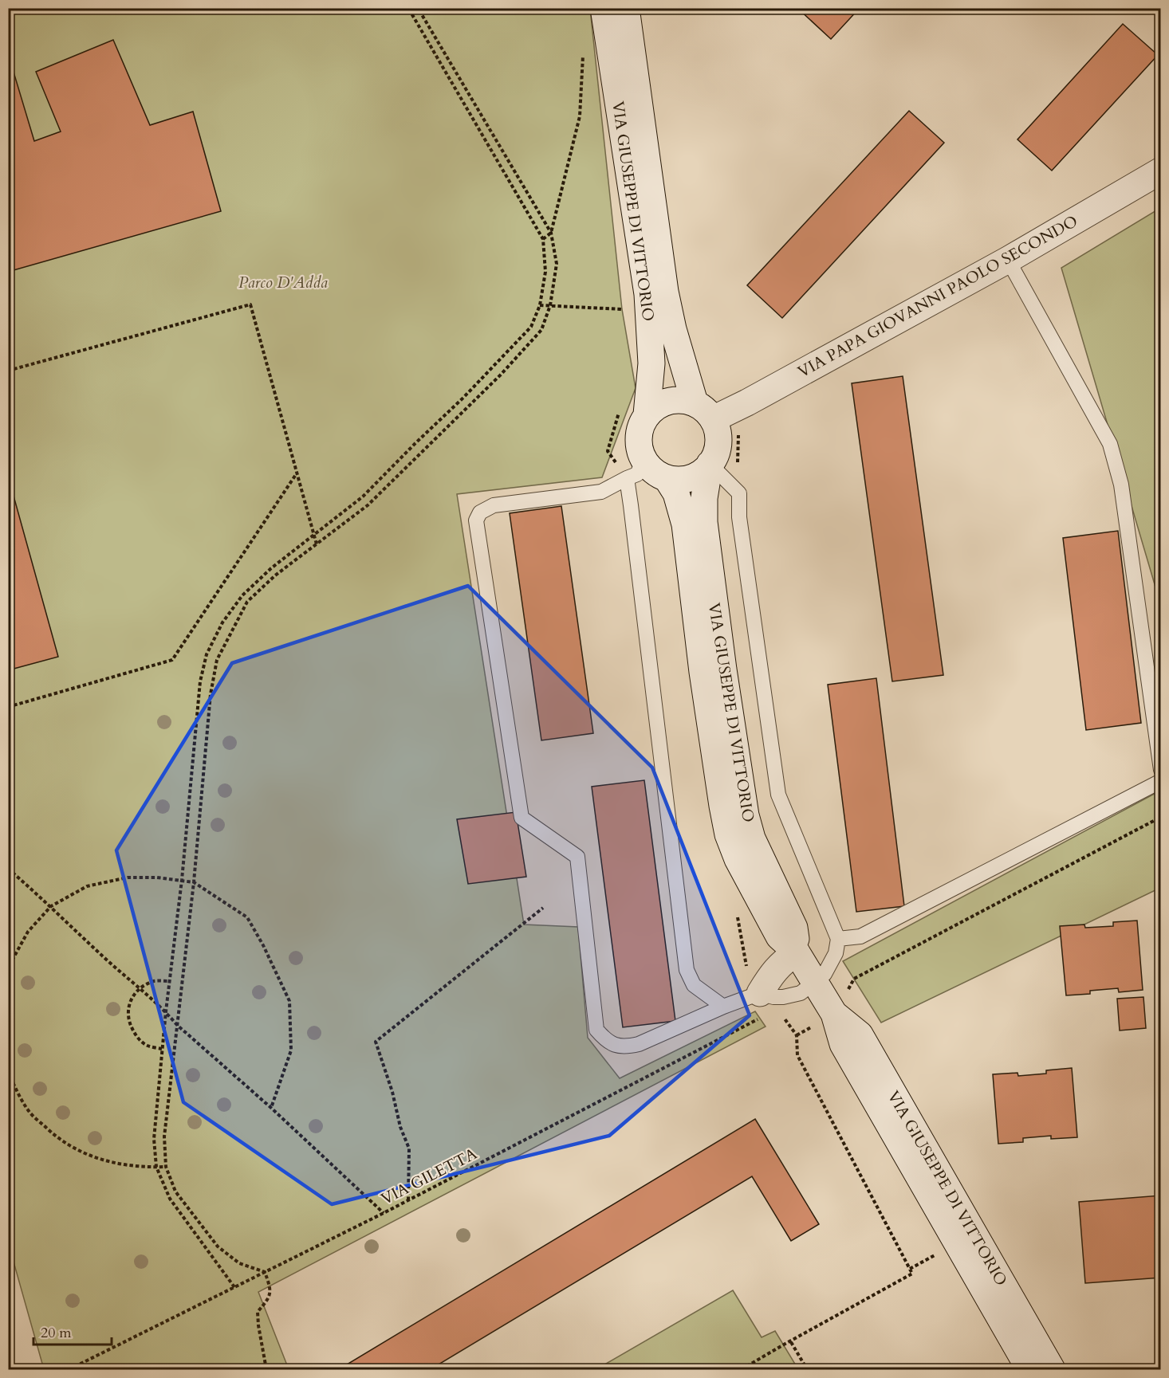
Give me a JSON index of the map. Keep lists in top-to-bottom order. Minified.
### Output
{"streets":{"street":["VIA GIUSEPPE DI VITTORIO","VIA PAPA GIOVANNI PAOLO SECONDO"],"path":["VIA GILETTA"]},"crossings":[["VIA GIUSEPPE DI VITTORIO","VIA PAPA GIOVANNI PAOLO SECONDO"],["VIA GIUSEPPE DI VITTORIO","VIA GILETTA"]],"parks":["Parco D'Adda"],"scale_bar":"20 m"}
